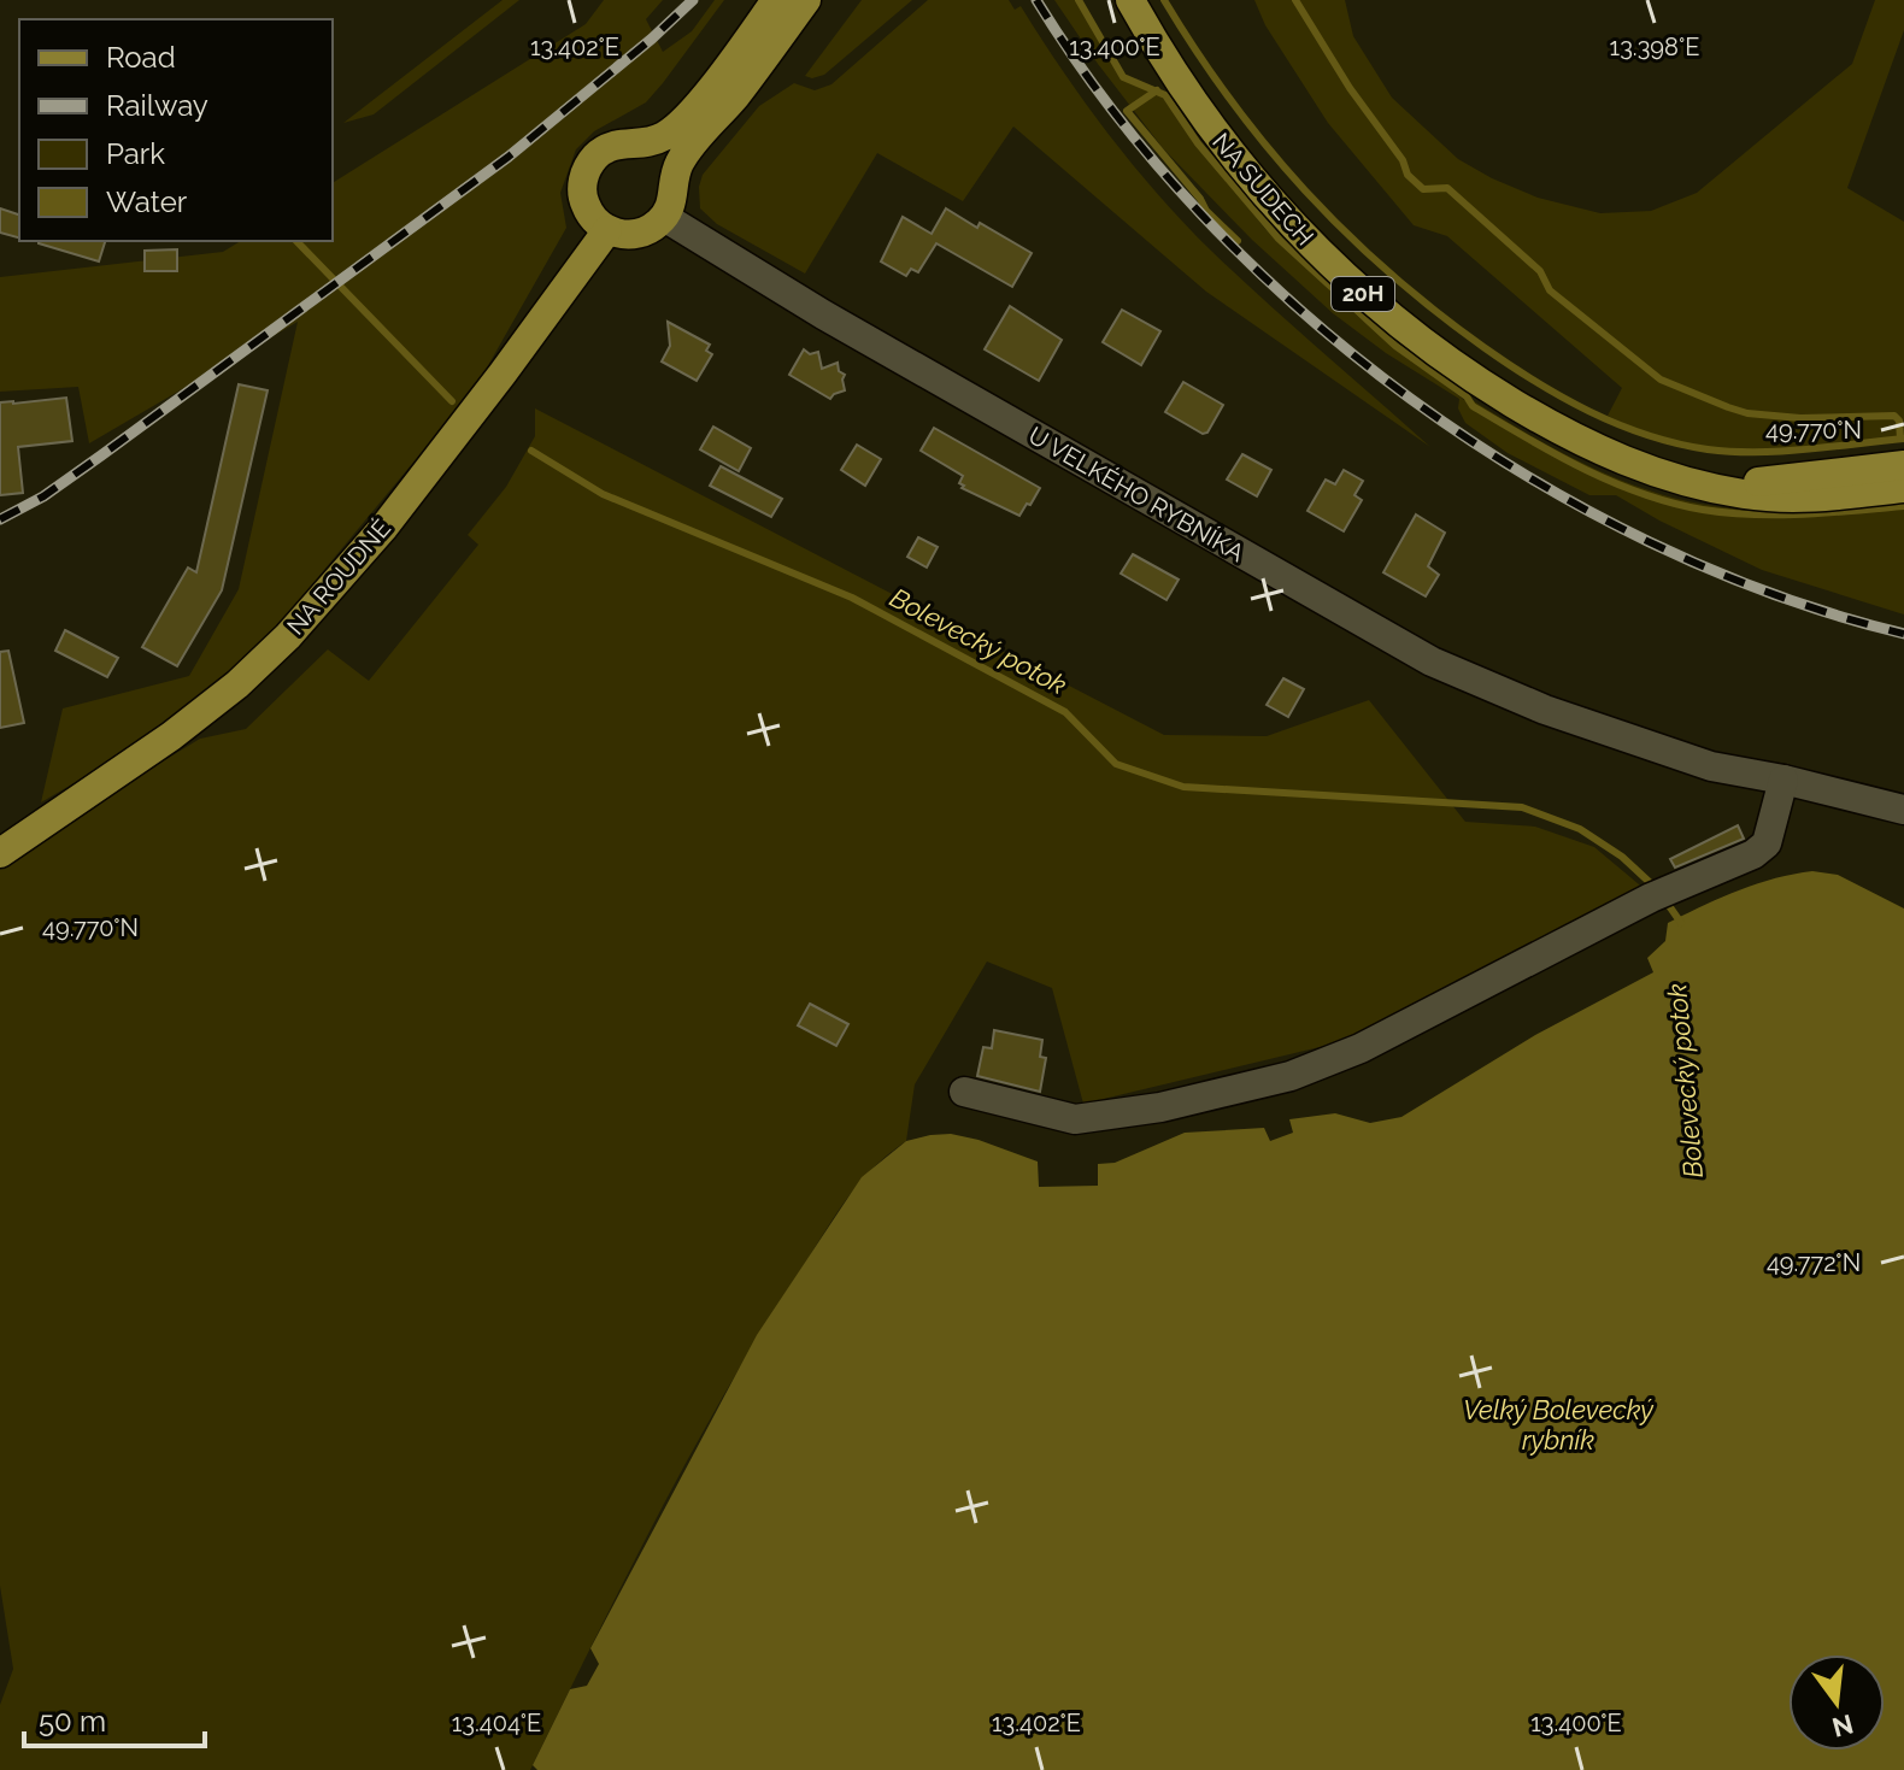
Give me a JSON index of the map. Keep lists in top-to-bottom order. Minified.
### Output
{"streets":{"main road":["NA SUDECH","20H","NA ROUDNÉ"],"street":["U VELKÉHO RYBNÍKA"]},"crossings":[["U VELKÉHO RYBNÍKA","NA ROUDNÉ"]],"water":["Bolevecký potok","Velký Bolevecký rybník"],"legend":["Road","Railway","Park","Water"],"scale_bar":"50 m","north":"bottom","coordinates":["13.402°E","13.400°E","13.398°E","49.770°N","49.772°N","13.404°E"]}
